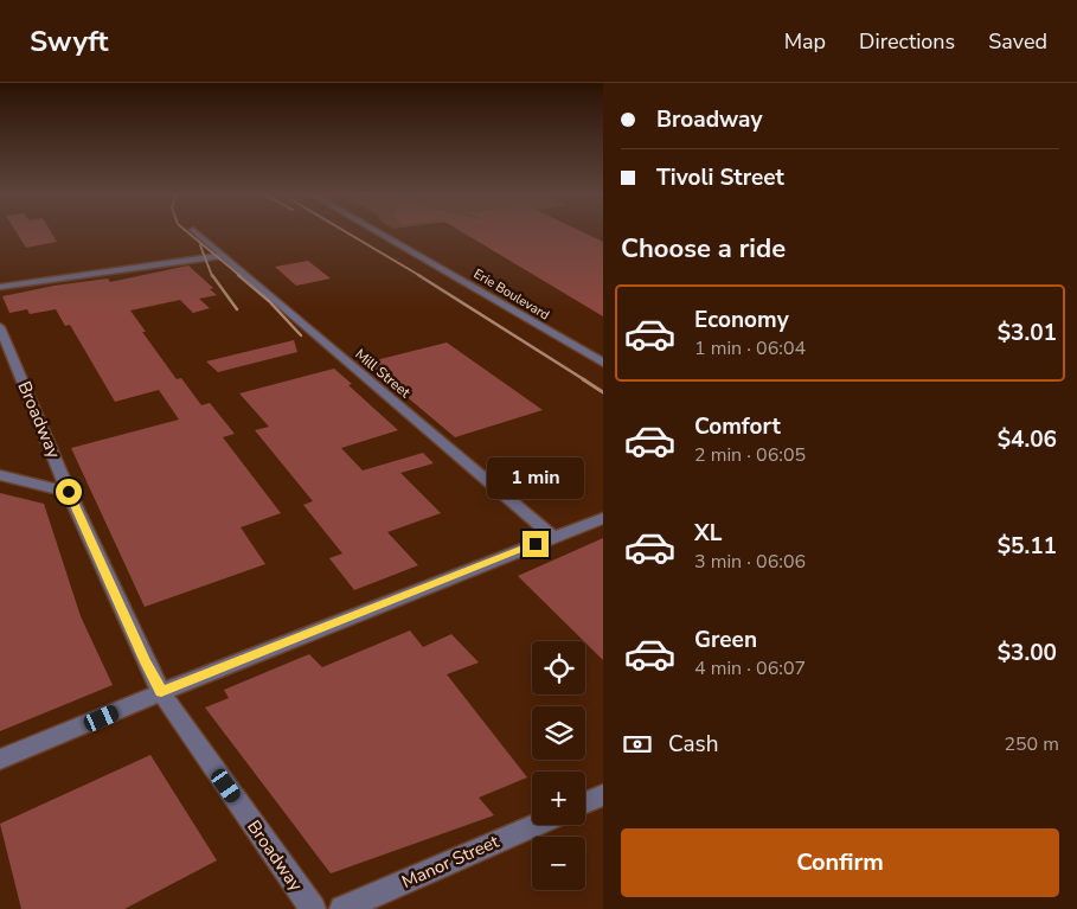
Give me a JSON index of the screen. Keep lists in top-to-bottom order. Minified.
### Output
{"streets":{"street":["Erie Boulevard","Mill Street","Broadway","Manor Street"]},"page":{"header":"Swyft","nav":["Map","Directions","Saved"],"banner":["Broadway","Tivoli Street"],"heading":"Choose a ride","list":[{"name":"Economy","note":"1 min · 06:04","value":"$3.01"},{"name":"Comfort","note":"2 min · 06:05","value":"$4.06"},{"name":"XL","note":"3 min · 06:06","value":"$5.11"},{"name":"Green","note":"4 min · 06:07","value":"$3.00"}],"bubble":"1 min","map_buttons":["+","−"],"pay":["Cash","250 m"],"buttons":"Confirm"}}
